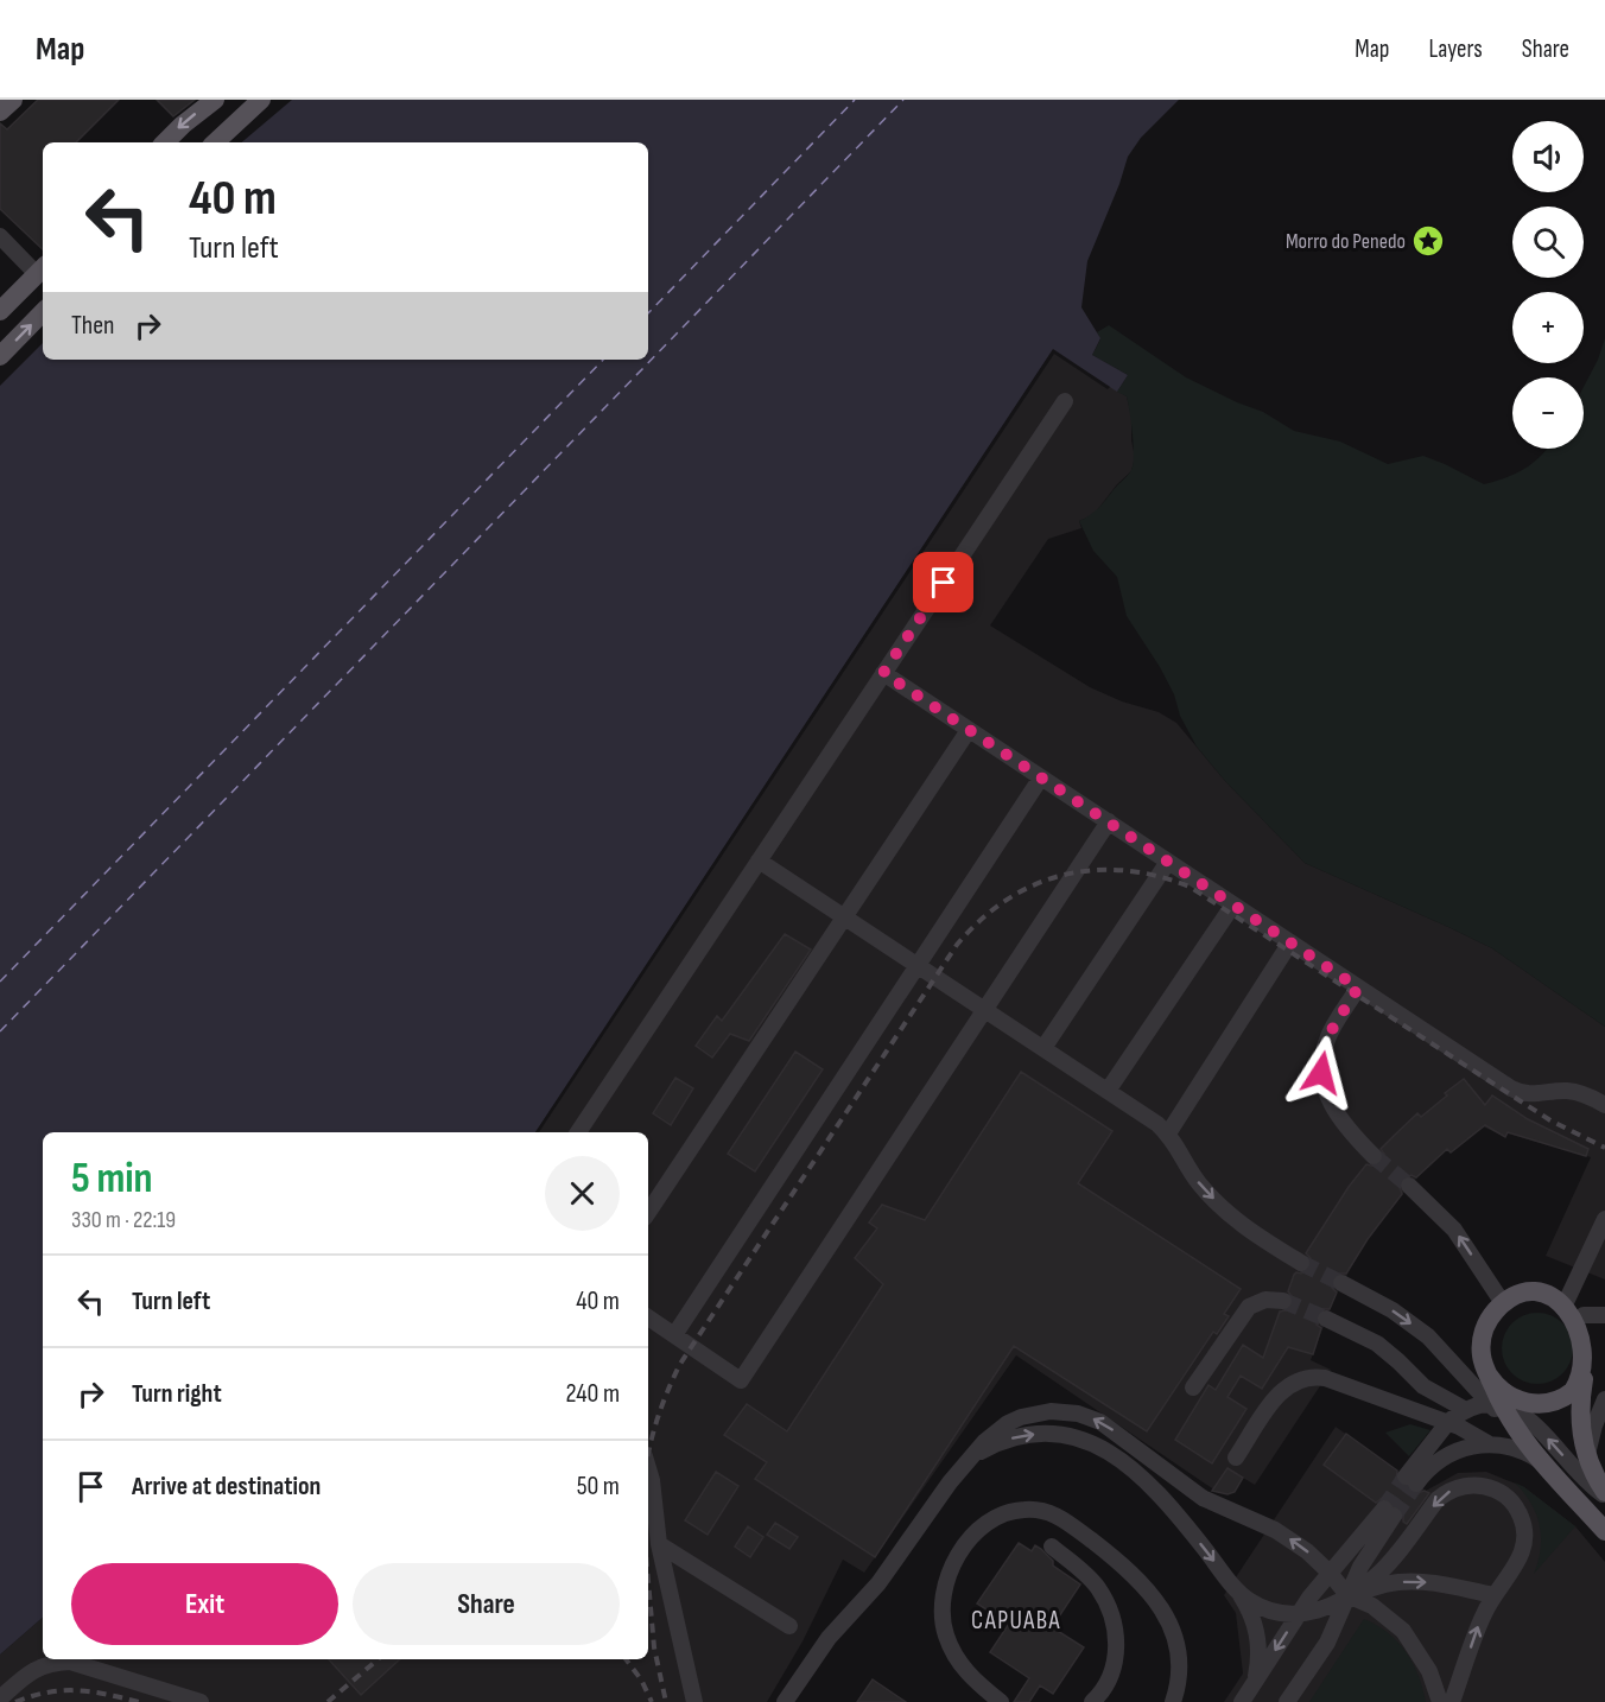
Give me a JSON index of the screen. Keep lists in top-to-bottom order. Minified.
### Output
{"districts":["CAPUABA"],"places":{"place":["Morro do Penedo"]},"page":{"header":"Map","nav":["Map","Layers","Share"],"map_buttons":["+","−"],"turn":["40 m","Turn left"],"then":"Then","heading":["5 min","330 m · 22:19"],"list":[{"name":"Turn left","value":"40 m"},{"name":"Turn right","value":"240 m"},{"name":"Arrive at destination","value":"50 m"}],"buttons":["Exit","Share"]}}
